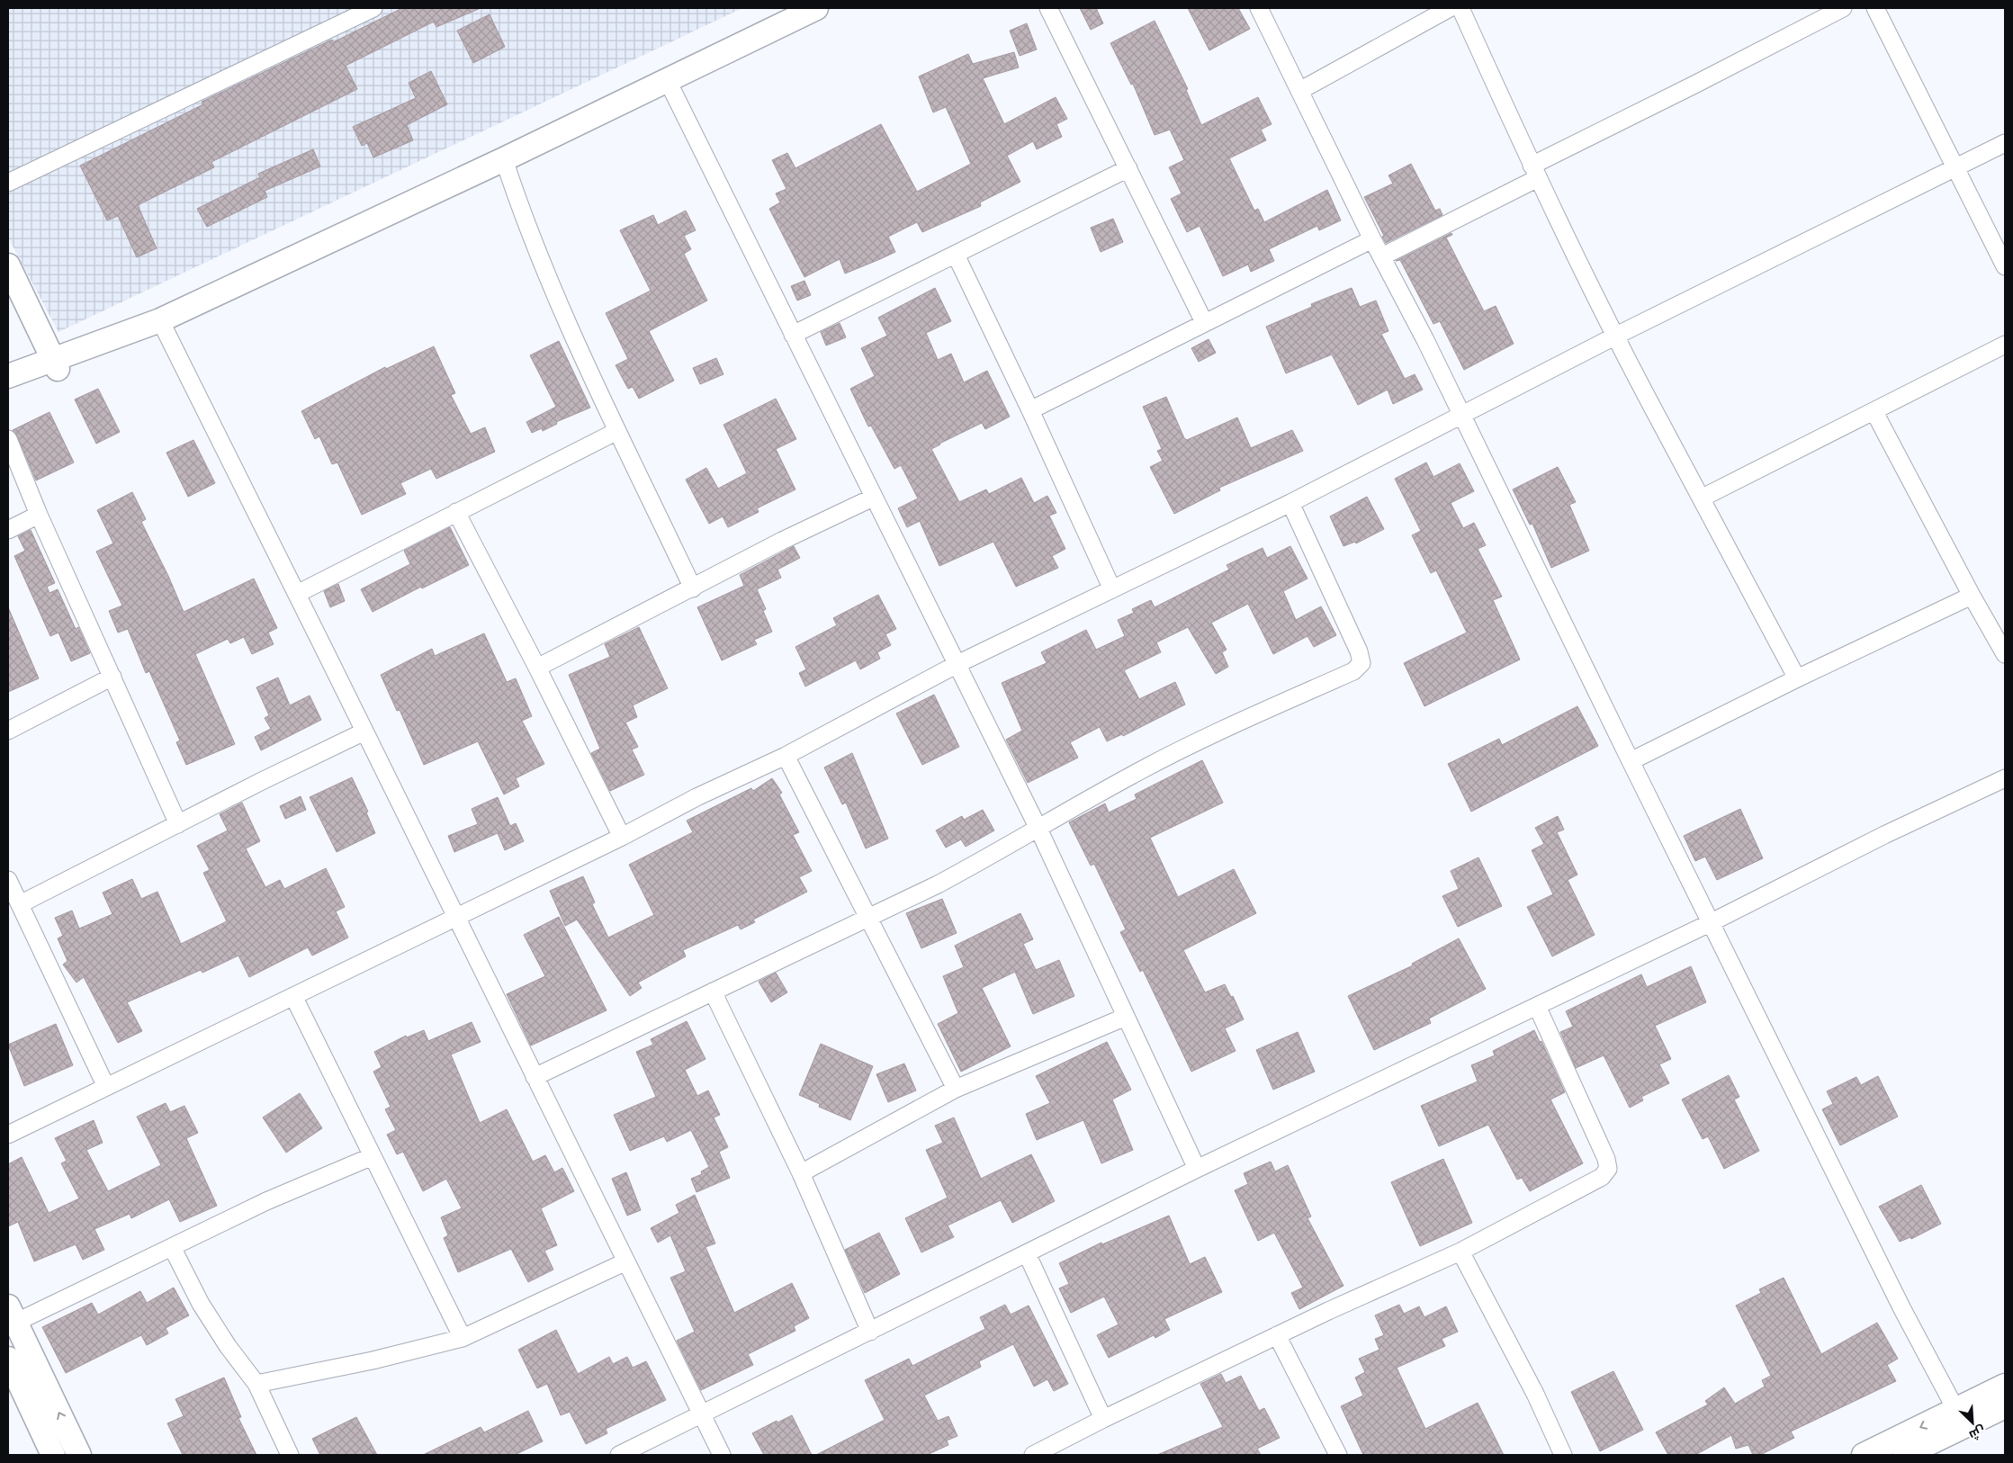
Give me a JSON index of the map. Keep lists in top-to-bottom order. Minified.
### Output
{"north":"bottom right"}
